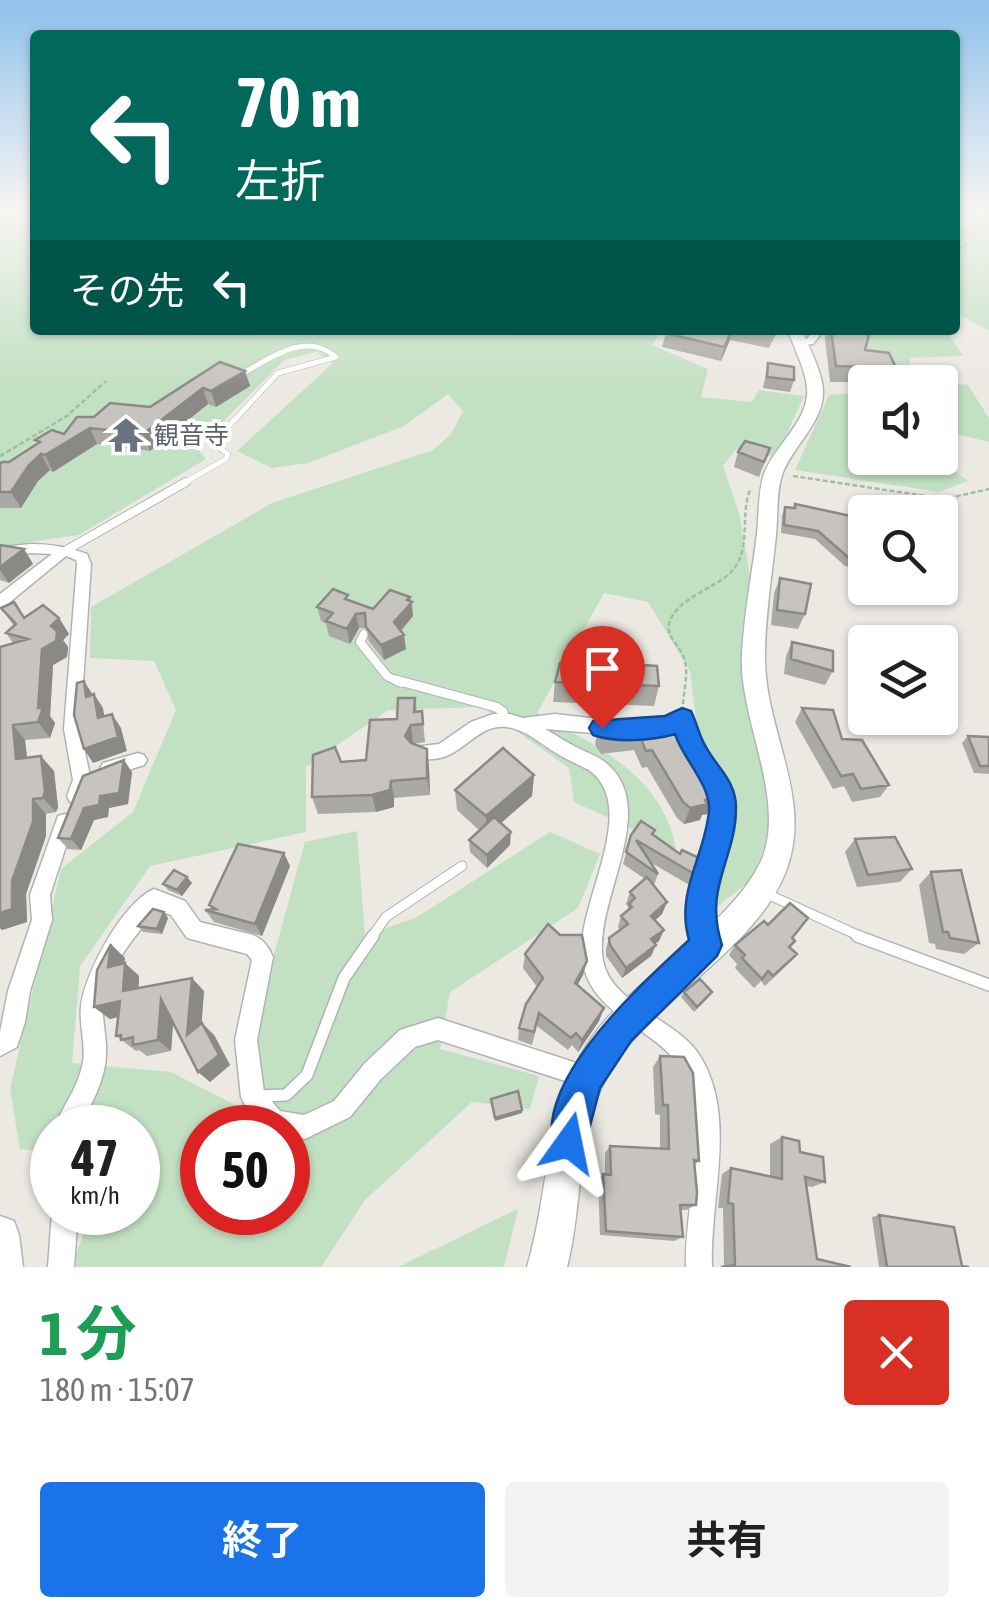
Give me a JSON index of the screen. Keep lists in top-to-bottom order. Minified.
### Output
{"places":{"temple":["観音寺"]},"page":{"turn":["70 m","左折"],"then":"その先","speed":"47 km/h","limit":"50","heading":["1 分","180 m · 15:07"],"buttons":["終了","共有"]}}
